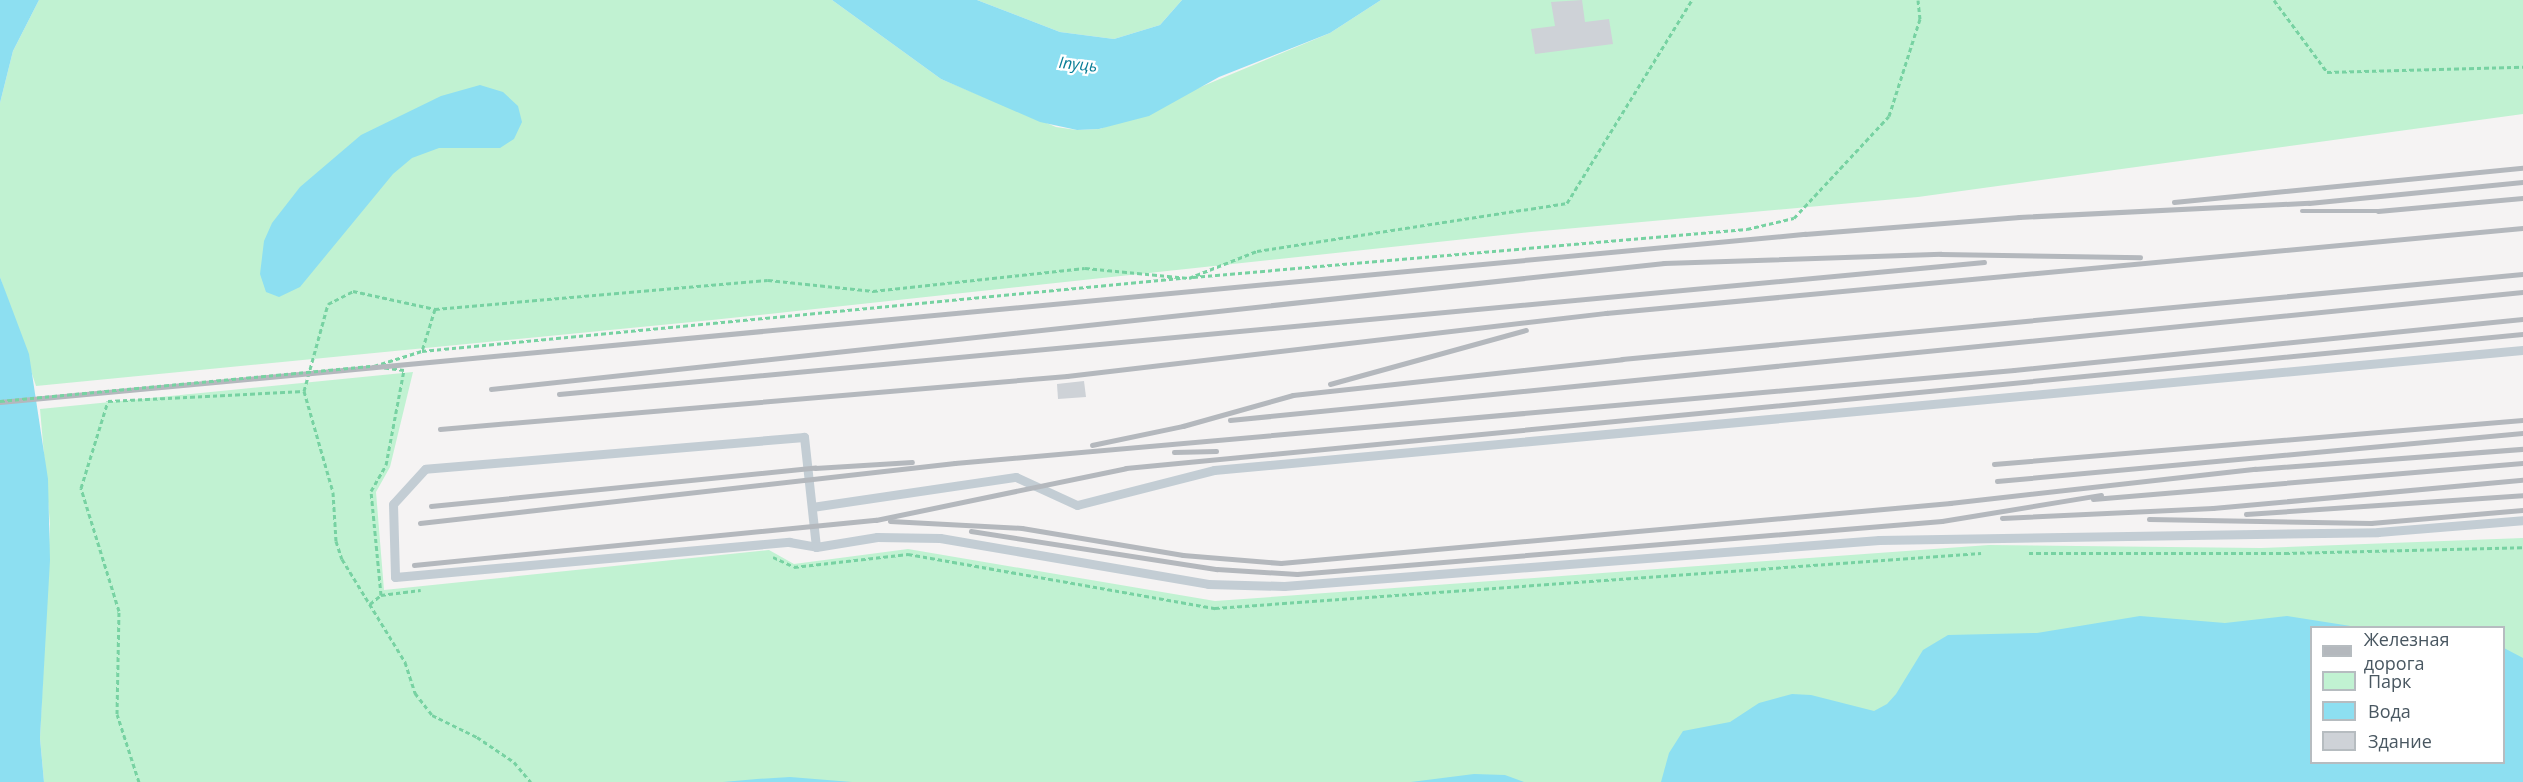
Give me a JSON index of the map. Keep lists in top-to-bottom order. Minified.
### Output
{"water":["Іпуць"],"legend":["Железная дорога","Парк","Вода","Здание"]}
